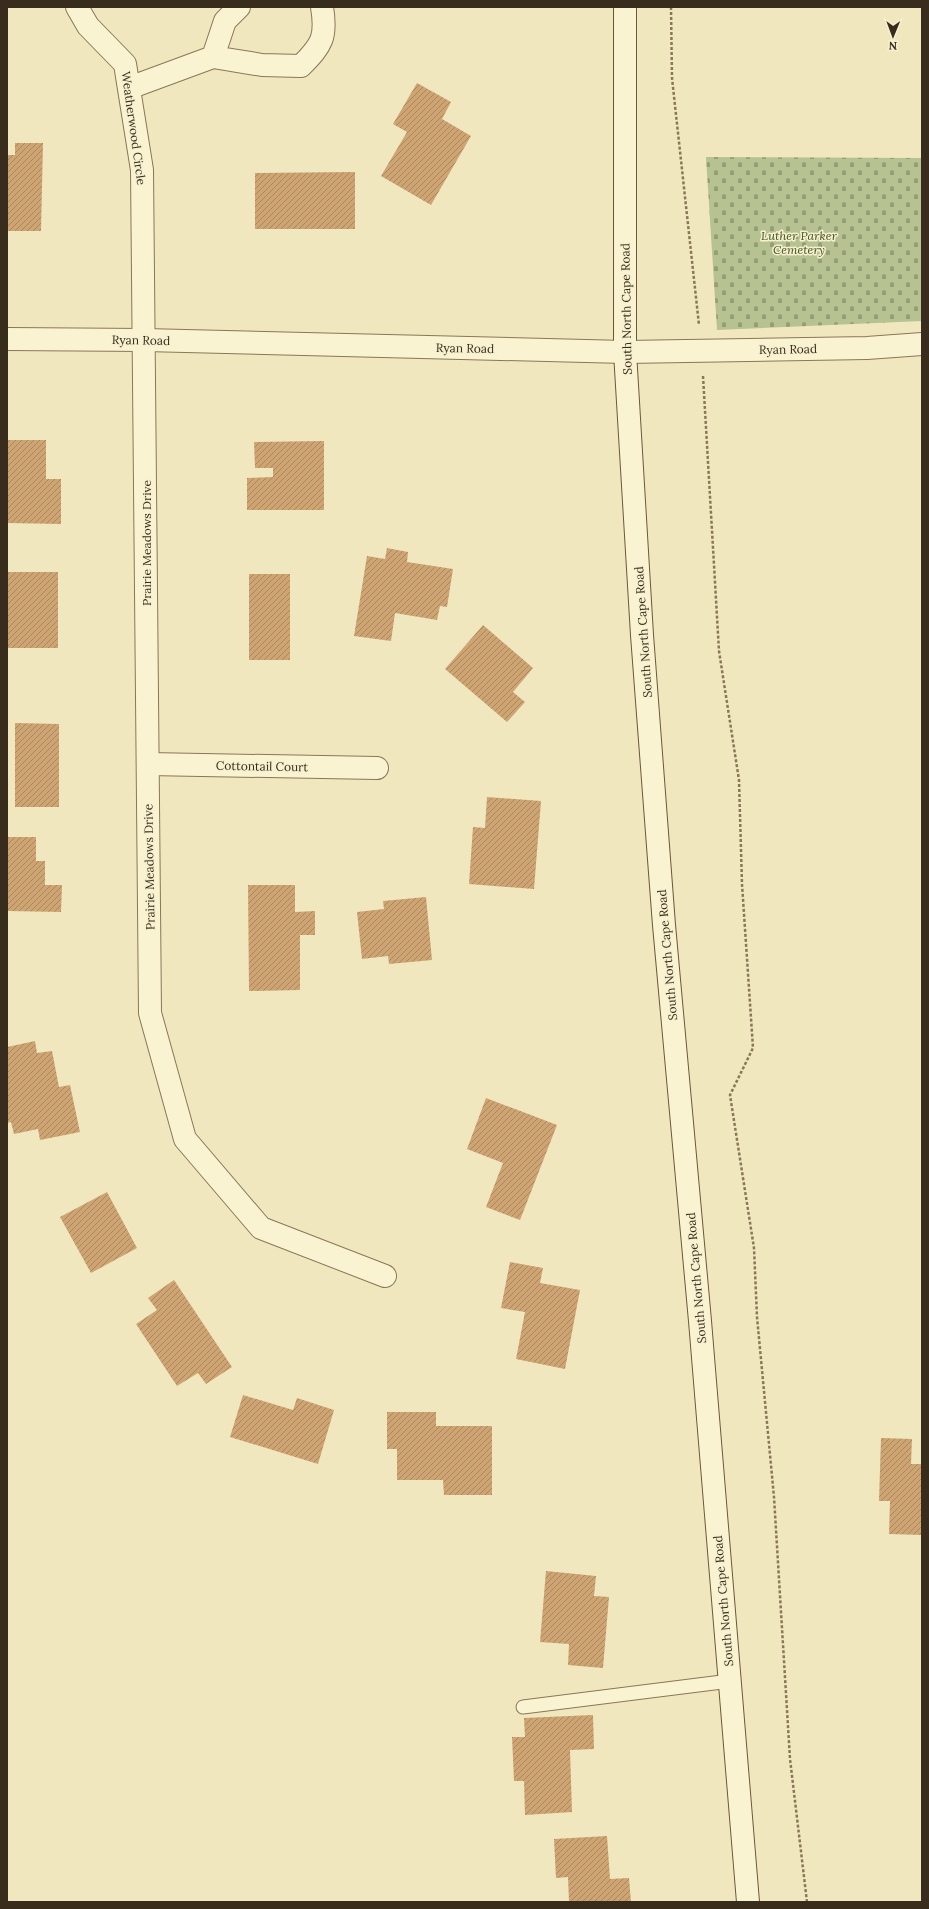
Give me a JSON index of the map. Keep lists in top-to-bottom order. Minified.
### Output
{"streets":{"street":["Weatherwood Circle","South North Cape Road","Ryan Road","Prairie Meadows Drive","Cottontail Court"]},"crossings":[["Weatherwood Circle","Ryan Road"],["Weatherwood Circle","Prairie Meadows Drive"],["South North Cape Road","Ryan Road"],["Ryan Road","Prairie Meadows Drive"],["Prairie Meadows Drive","Cottontail Court"]],"parks":["Luther Parker Cemetery"],"north":"bottom"}
